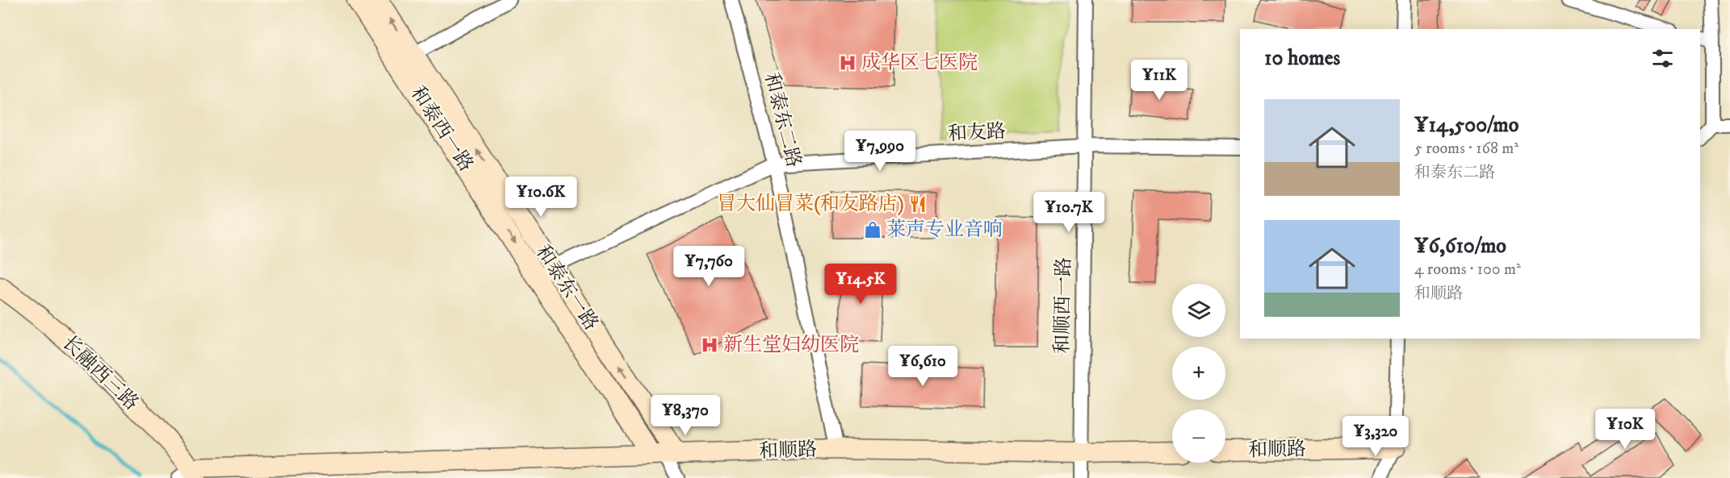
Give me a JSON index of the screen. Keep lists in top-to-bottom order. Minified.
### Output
{"streets":{"street":["和泰东二路","和泰西一路","和友路","和泰东一路","和顺西一路","长融西三路","和顺路"]},"crossings":[["和泰东二路","和友路"],["和泰东二路","和顺路"],["和泰西一路","和友路"],["和泰西一路","和泰东一路"],["和泰西一路","和顺路"],["和友路","和泰东一路"],["和友路","和顺西一路"],["和泰东一路","和顺路"],["和顺西一路","和顺路"],["长融西三路","和顺路"]],"one_way":["和泰西一路","和泰东一路"],"places":{"hospital":["成华区七医院","新生堂妇幼医院"],"restaurant":["冒大仙冒菜(和友路店)"],"shop":["莱声专业音响"]},"page":{"heading":"10 homes","price":["¥11K","¥7,990","¥10.6K","¥10.7K","¥7,760","¥14.5K","¥6,610","¥8,370","¥10K","¥3,320"],"list":[{"name":"¥14,500/mo","note":"5 rooms · 168 m² · 和泰东二路"},{"name":"¥6,610/mo","note":"4 rooms · 100 m² · 和顺路"}],"map_buttons":["+","−"]}}
